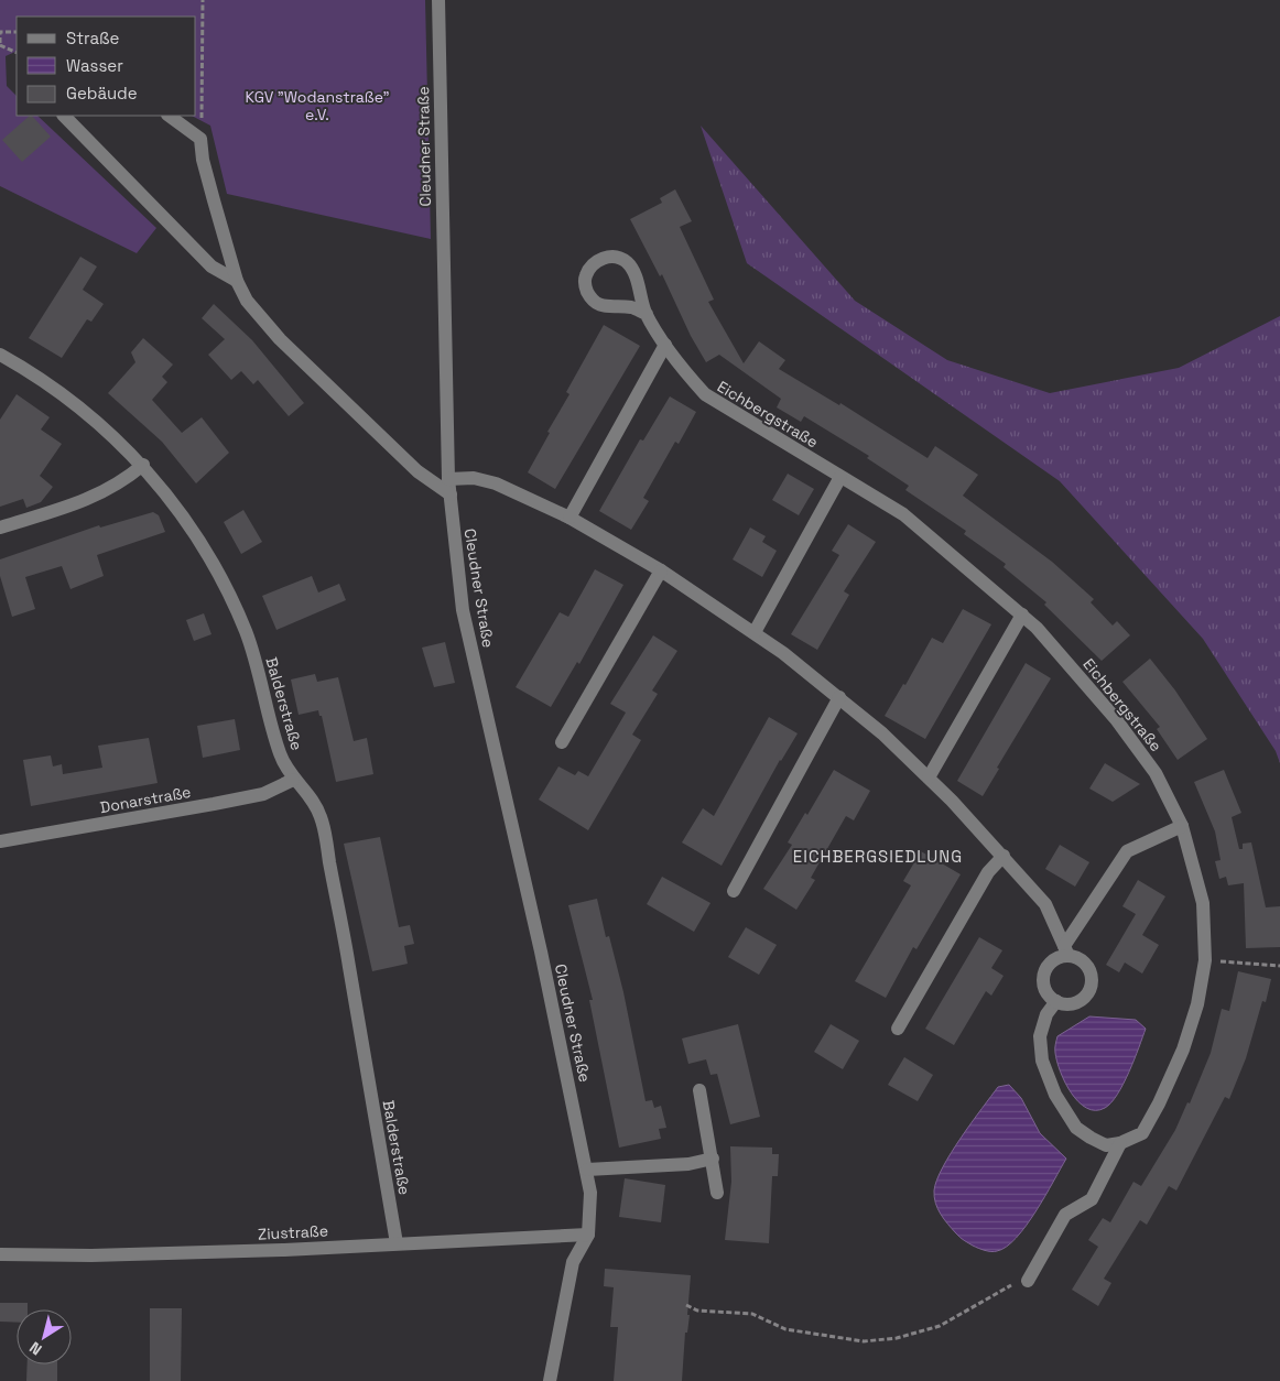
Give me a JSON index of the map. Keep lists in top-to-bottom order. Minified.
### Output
{"streets":{"street":["Cleudner Straße","Eichbergstraße","Balderstraße","Donarstraße","Ziustraße"]},"crossings":[["Cleudner Straße","Ziustraße"],["Balderstraße","Donarstraße"],["Balderstraße","Ziustraße"]],"districts":["EICHBERGSIEDLUNG"],"parks":["KGV \"Wodanstraße\" e.V."],"legend":["Straße","Wasser","Gebäude"],"north":"bottom left"}
